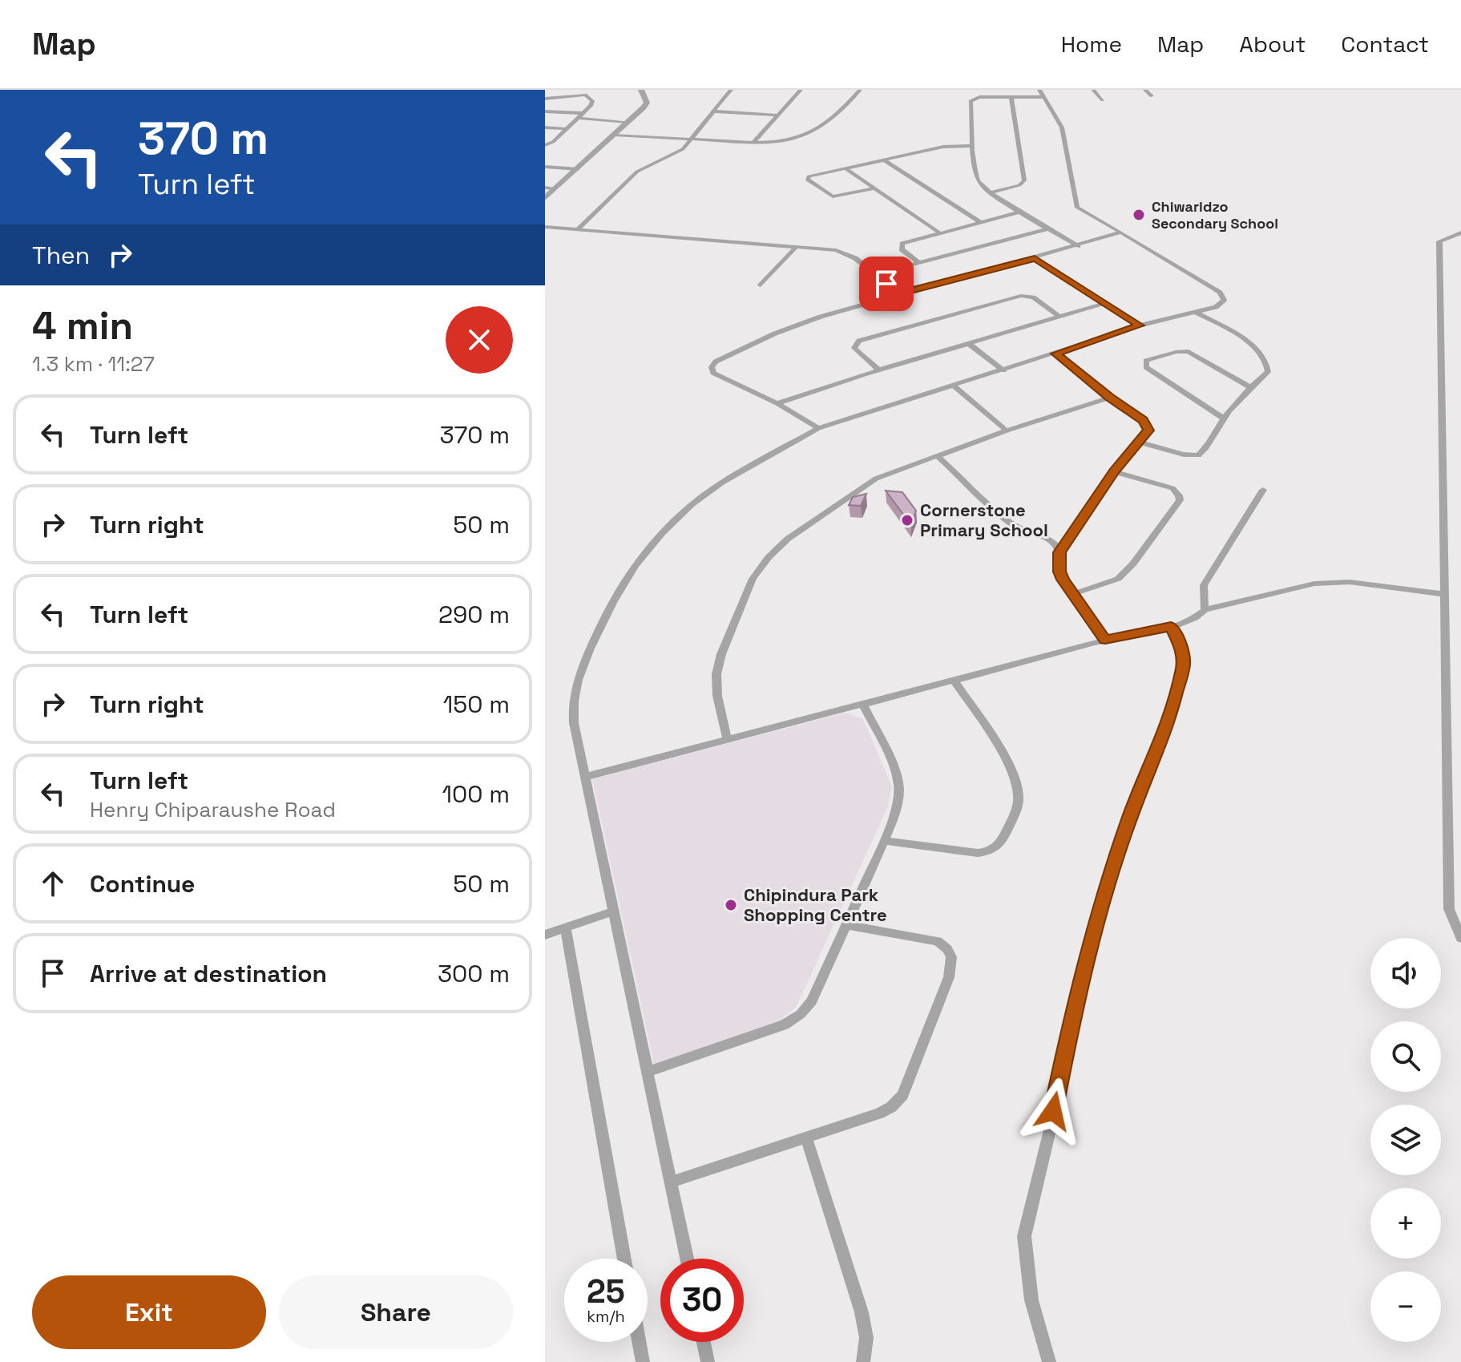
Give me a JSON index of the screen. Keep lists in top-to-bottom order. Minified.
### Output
{"places":["Chiwaridzo Secondary School","Cornerstone Primary School","Chipindura Park Shopping Centre"],"page":{"header":"Map","nav":["Home","Map","About","Contact"],"turn":["370 m","Turn left"],"then":"Then","heading":["4 min","1.3 km · 11:27"],"list":[{"name":"Turn left","value":"370 m"},{"name":"Turn right","value":"50 m"},{"name":"Turn left","value":"290 m"},{"name":"Turn right","value":"150 m"},{"name":"Turn left","note":"Henry Chiparaushe Road","value":"100 m"},{"name":"Continue","value":"50 m"},{"name":"Arrive at destination","value":"300 m"}],"map_buttons":["+","−"],"speed":"25 km/h","limit":"30","buttons":["Exit","Share"]}}
